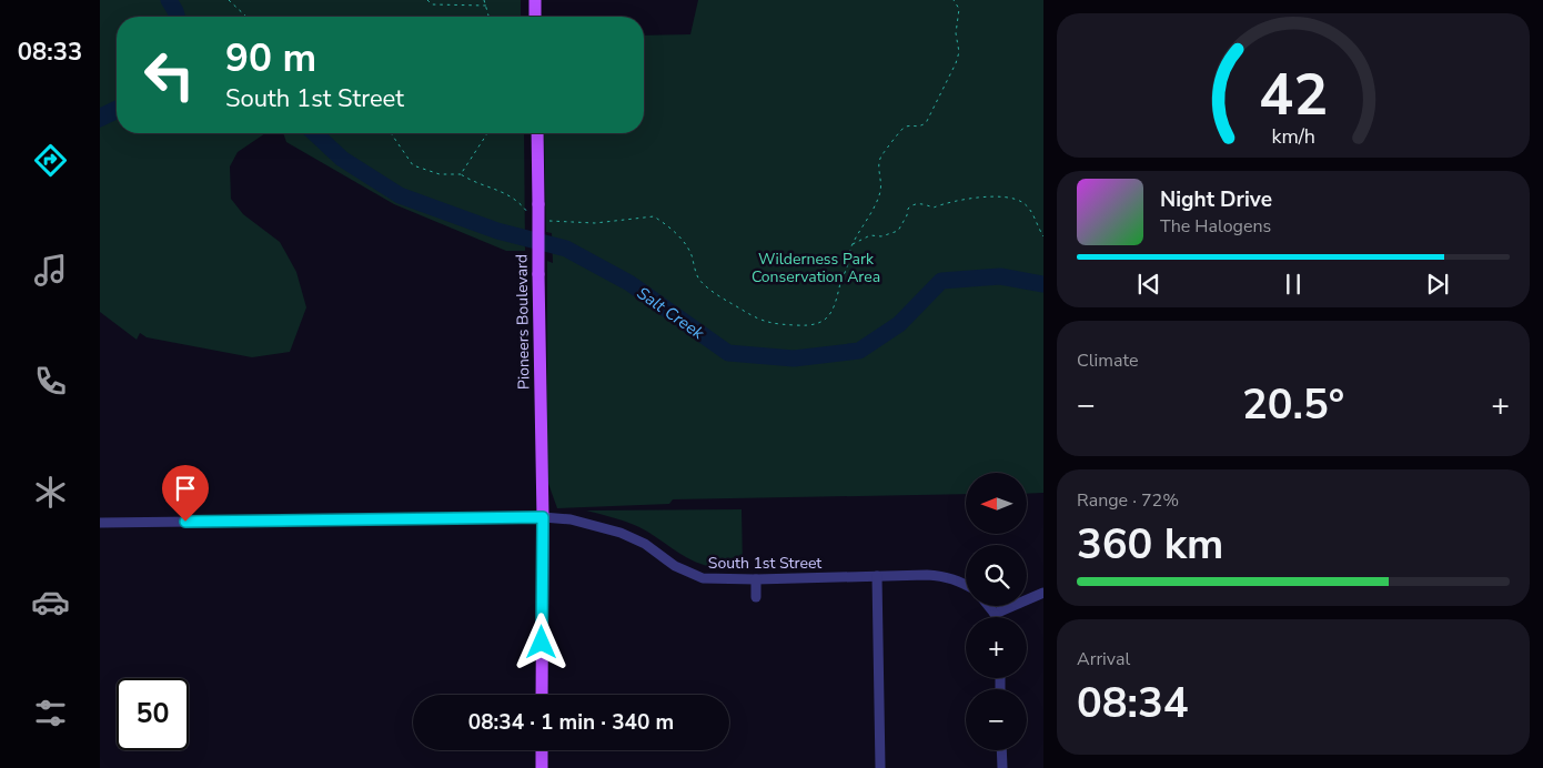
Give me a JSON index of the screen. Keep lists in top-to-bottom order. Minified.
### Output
{"streets":{"main road":["Pioneers Boulevard"],"street":["South 1st Street"]},"crossings":[["Pioneers Boulevard","South 1st Street"]],"water":["Salt Creek"],"parks":["Wilderness Park Conservation Area"],"north":"left","page":{"tabs":"08:33","turn":["90 m","South 1st Street"],"song":["Night Drive","The Halogens"],"tile":["Climate",["Range · 72%","360 km"],["Arrival","08:34"]],"heat":["−","20.5°","+"],"map_buttons":["+","−"],"limit":"50","trip":"08:34 · 1 min · 340 m","gauge":["42","km/h"]}}
